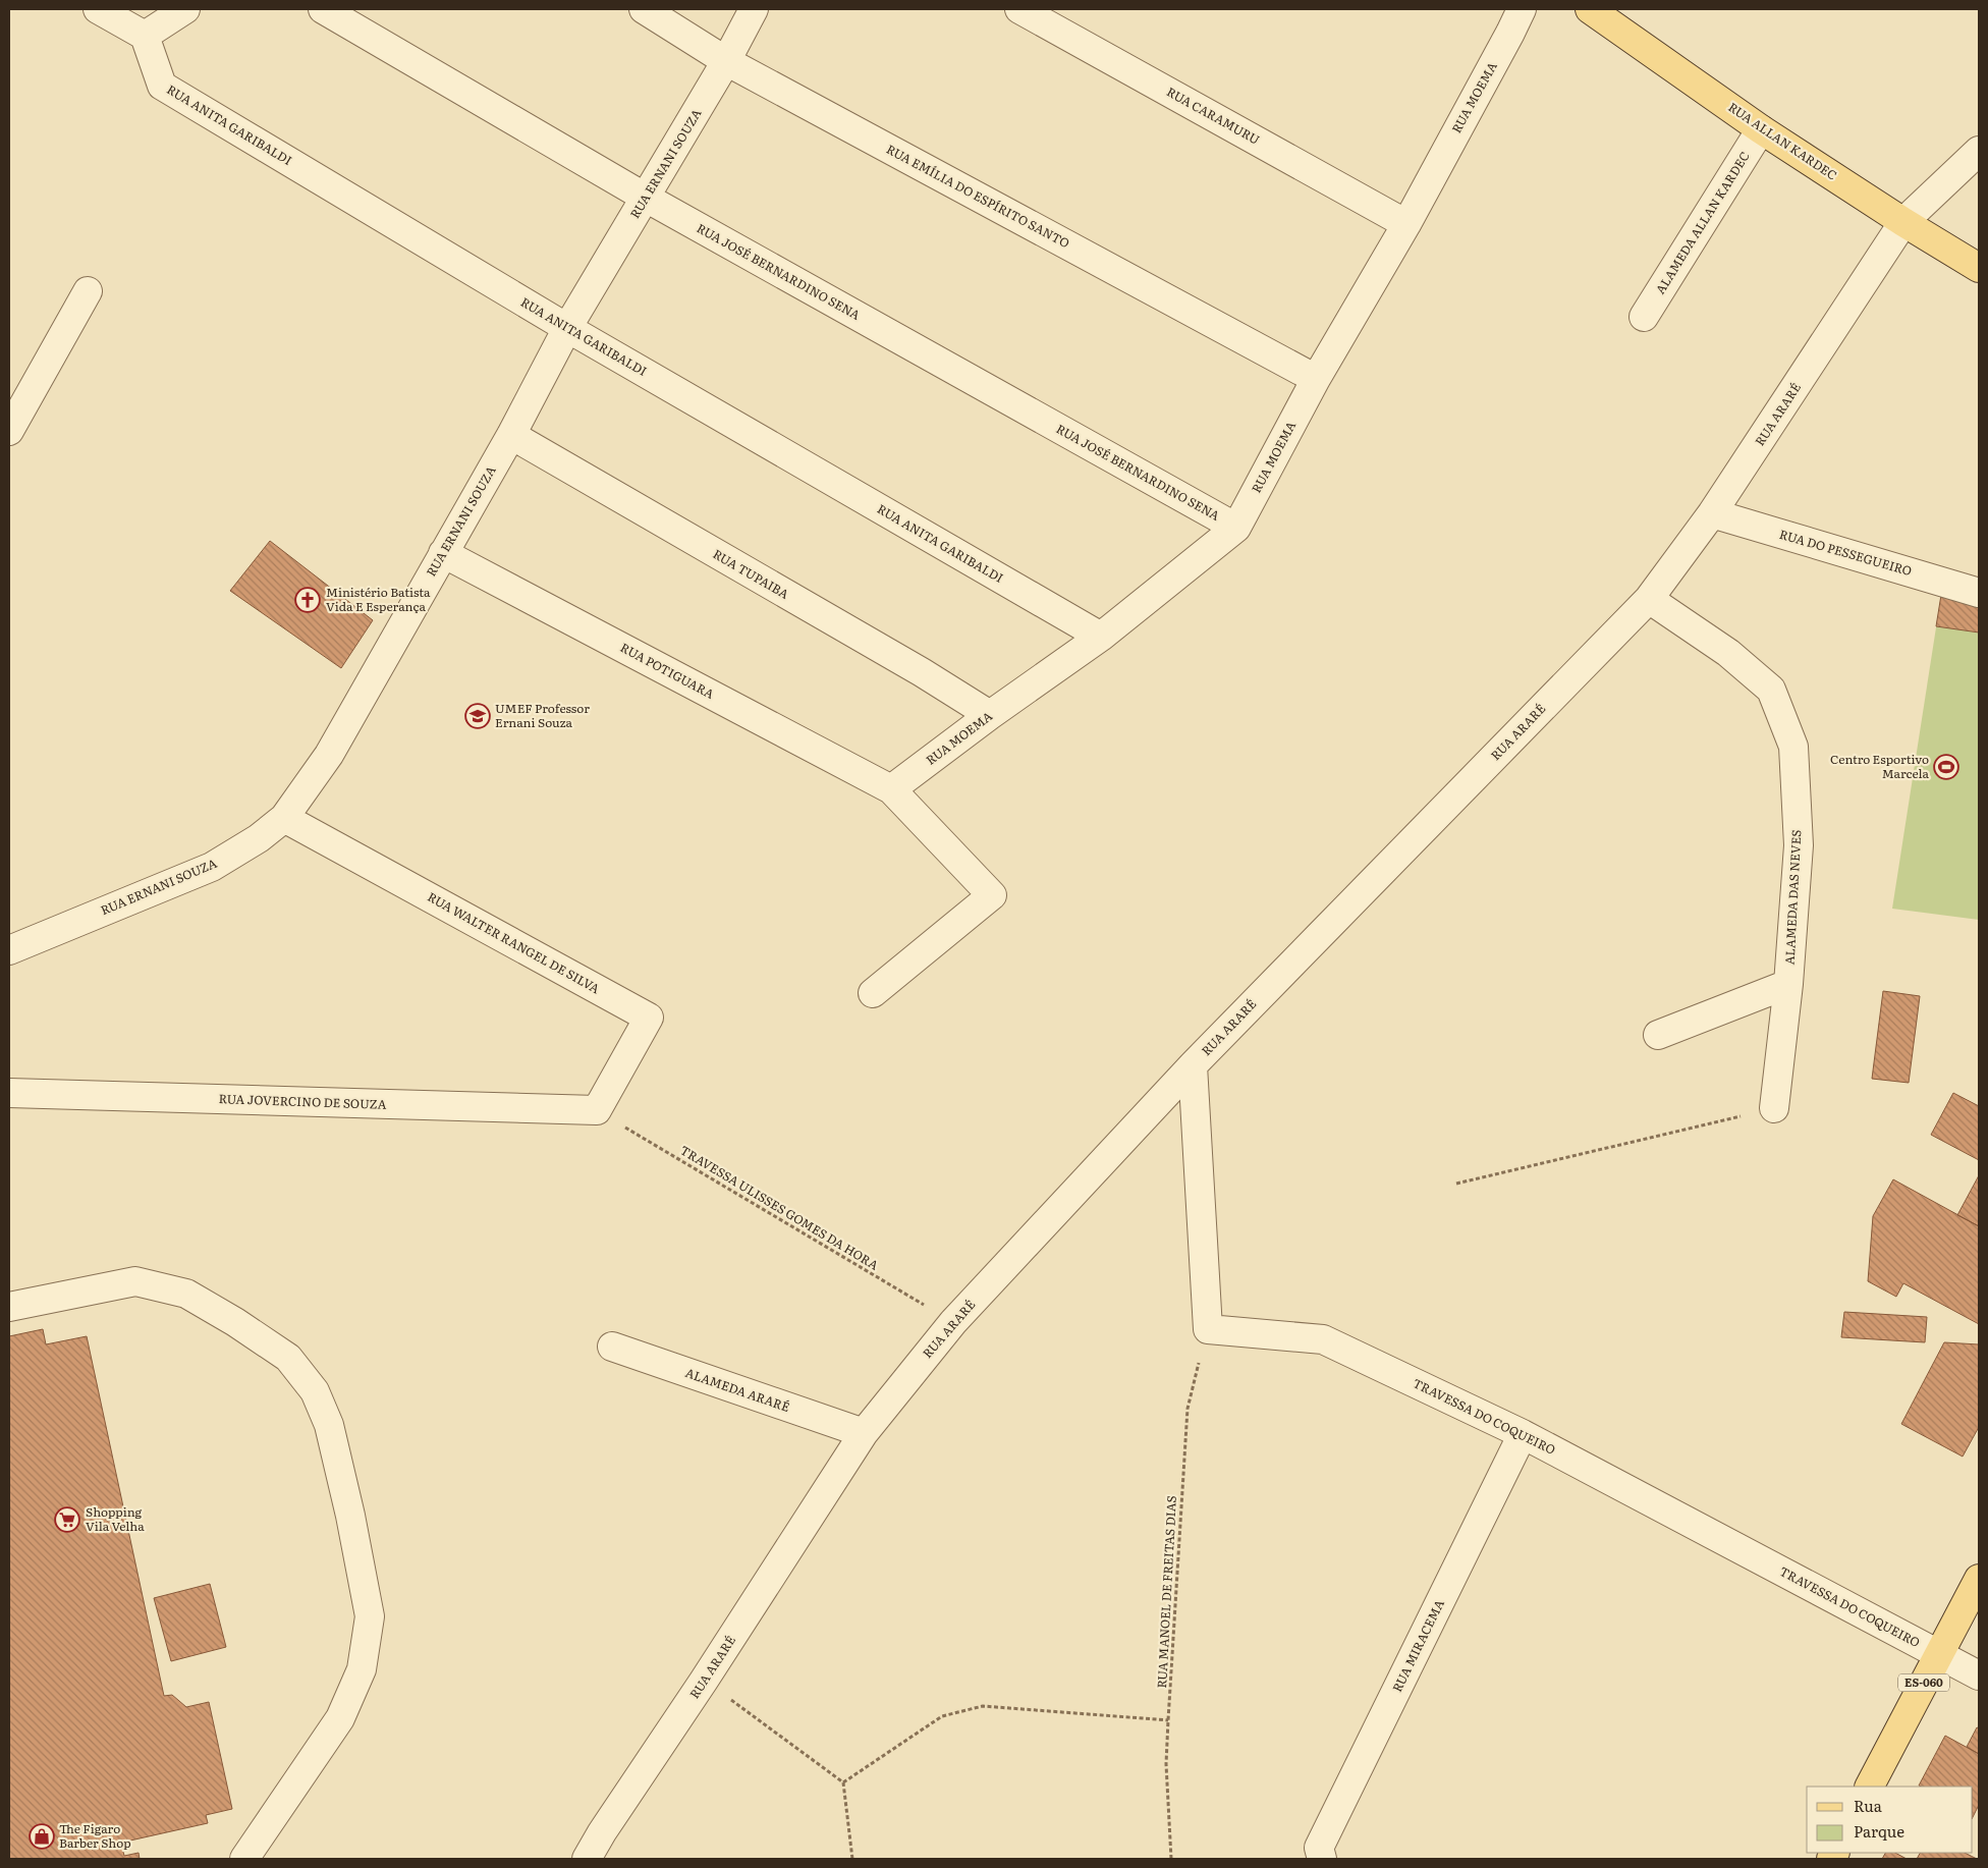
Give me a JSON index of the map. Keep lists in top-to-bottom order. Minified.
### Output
{"streets":{"main road":["RUA ALLAN KARDEC","ES-060"],"street":["RUA MOEMA","RUA CARAMURU","RUA ANITA GARIBALDI","RUA ERNANI SOUZA","RUA EMÍLIA DO ESPÍRITO SANTO","ALAMEDA ALLAN KARDEC","RUA JOSÉ BERNARDINO SENA","RUA ARARÉ","RUA DO PESSEGUEIRO","RUA TUPAIBA","RUA POTIGUARA","ALAMEDA DAS NEVES","RUA WALTER RANGEL DE SILVA","RUA JOVERCINO DE SOUZA","ALAMEDA ARARÉ","TRAVESSA DO COQUEIRO","RUA MIRACEMA"],"path":["TRAVESSA ULISSES GOMES DA HORA","RUA MANOEL DE FREITAS DIAS"]},"crossings":[["RUA MOEMA","RUA CARAMURU"],["RUA MOEMA","RUA ANITA GARIBALDI"],["RUA MOEMA","RUA EMÍLIA DO ESPÍRITO SANTO"],["RUA MOEMA","RUA JOSÉ BERNARDINO SENA"],["RUA MOEMA","RUA TUPAIBA"],["RUA MOEMA","RUA POTIGUARA"],["RUA ANITA GARIBALDI","RUA ERNANI SOUZA"],["RUA ALLAN KARDEC","ALAMEDA ALLAN KARDEC"],["RUA ALLAN KARDEC","RUA ARARÉ"],["RUA ERNANI SOUZA","RUA EMÍLIA DO ESPÍRITO SANTO"],["RUA ERNANI SOUZA","RUA JOSÉ BERNARDINO SENA"],["RUA ERNANI SOUZA","RUA TUPAIBA"],["RUA ERNANI SOUZA","RUA POTIGUARA"],["RUA ERNANI SOUZA","RUA WALTER RANGEL DE SILVA"],["RUA ARARÉ","RUA DO PESSEGUEIRO"],["RUA ARARÉ","ALAMEDA DAS NEVES"],["RUA ARARÉ","TRAVESSA ULISSES GOMES DA HORA"],["RUA ARARÉ","ALAMEDA ARARÉ"],["RUA WALTER RANGEL DE SILVA","RUA JOVERCINO DE SOUZA"],["RUA WALTER RANGEL DE SILVA","TRAVESSA ULISSES GOMES DA HORA"],["RUA JOVERCINO DE SOUZA","TRAVESSA ULISSES GOMES DA HORA"],["TRAVESSA DO COQUEIRO","RUA MANOEL DE FREITAS DIAS"],["TRAVESSA DO COQUEIRO","RUA MIRACEMA"],["TRAVESSA DO COQUEIRO","ES-060"]],"places":{"church":["Ministério Batista Vida E Esperança"],"school or university":["UMEF Professor Ernani Souza"],"sports":["Centro Esportivo Marcela"],"supermarket":["Shopping Vila Velha"],"shop":["The Figaro Barber Shop"]},"legend":["Rua","Parque"]}
